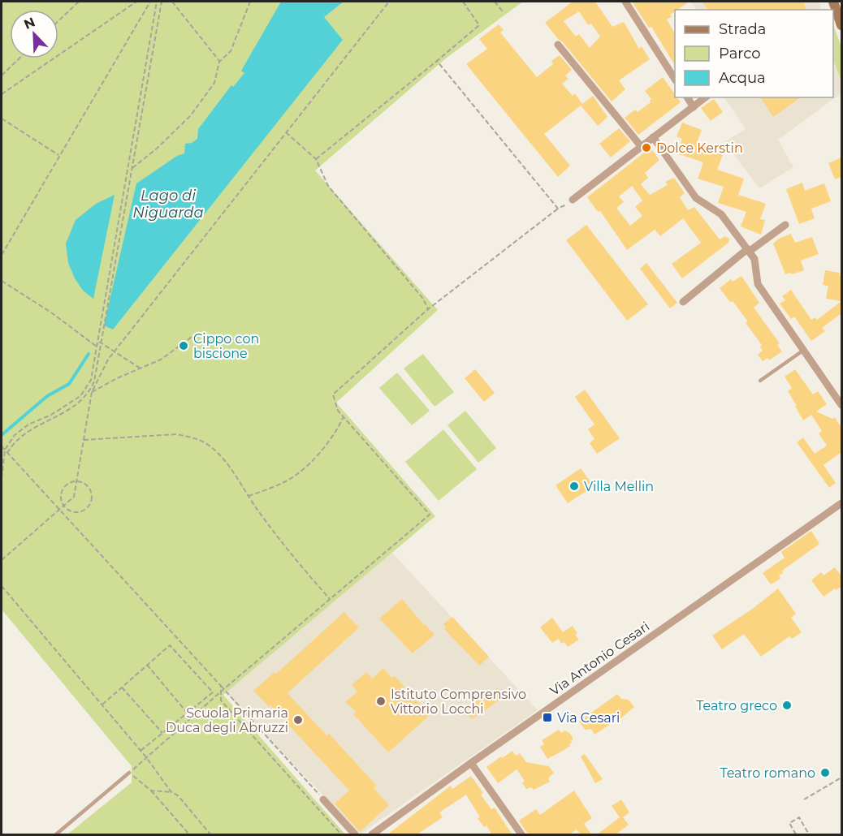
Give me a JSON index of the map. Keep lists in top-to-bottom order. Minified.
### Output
{"streets":{"street":["Via Antonio Cesari"]},"water":["Lago di Niguarda"],"places":{"other":["Dolce Kerstin","Cippo con biscione","Villa Mellin","Istituto Comprensivo Vittorio Locchi","Teatro greco","Scuola Primaria Duca degli Abruzzi","Teatro romano"],"transit":["Via Cesari"]},"legend":["Strada","Parco","Acqua"],"north":"top left"}
